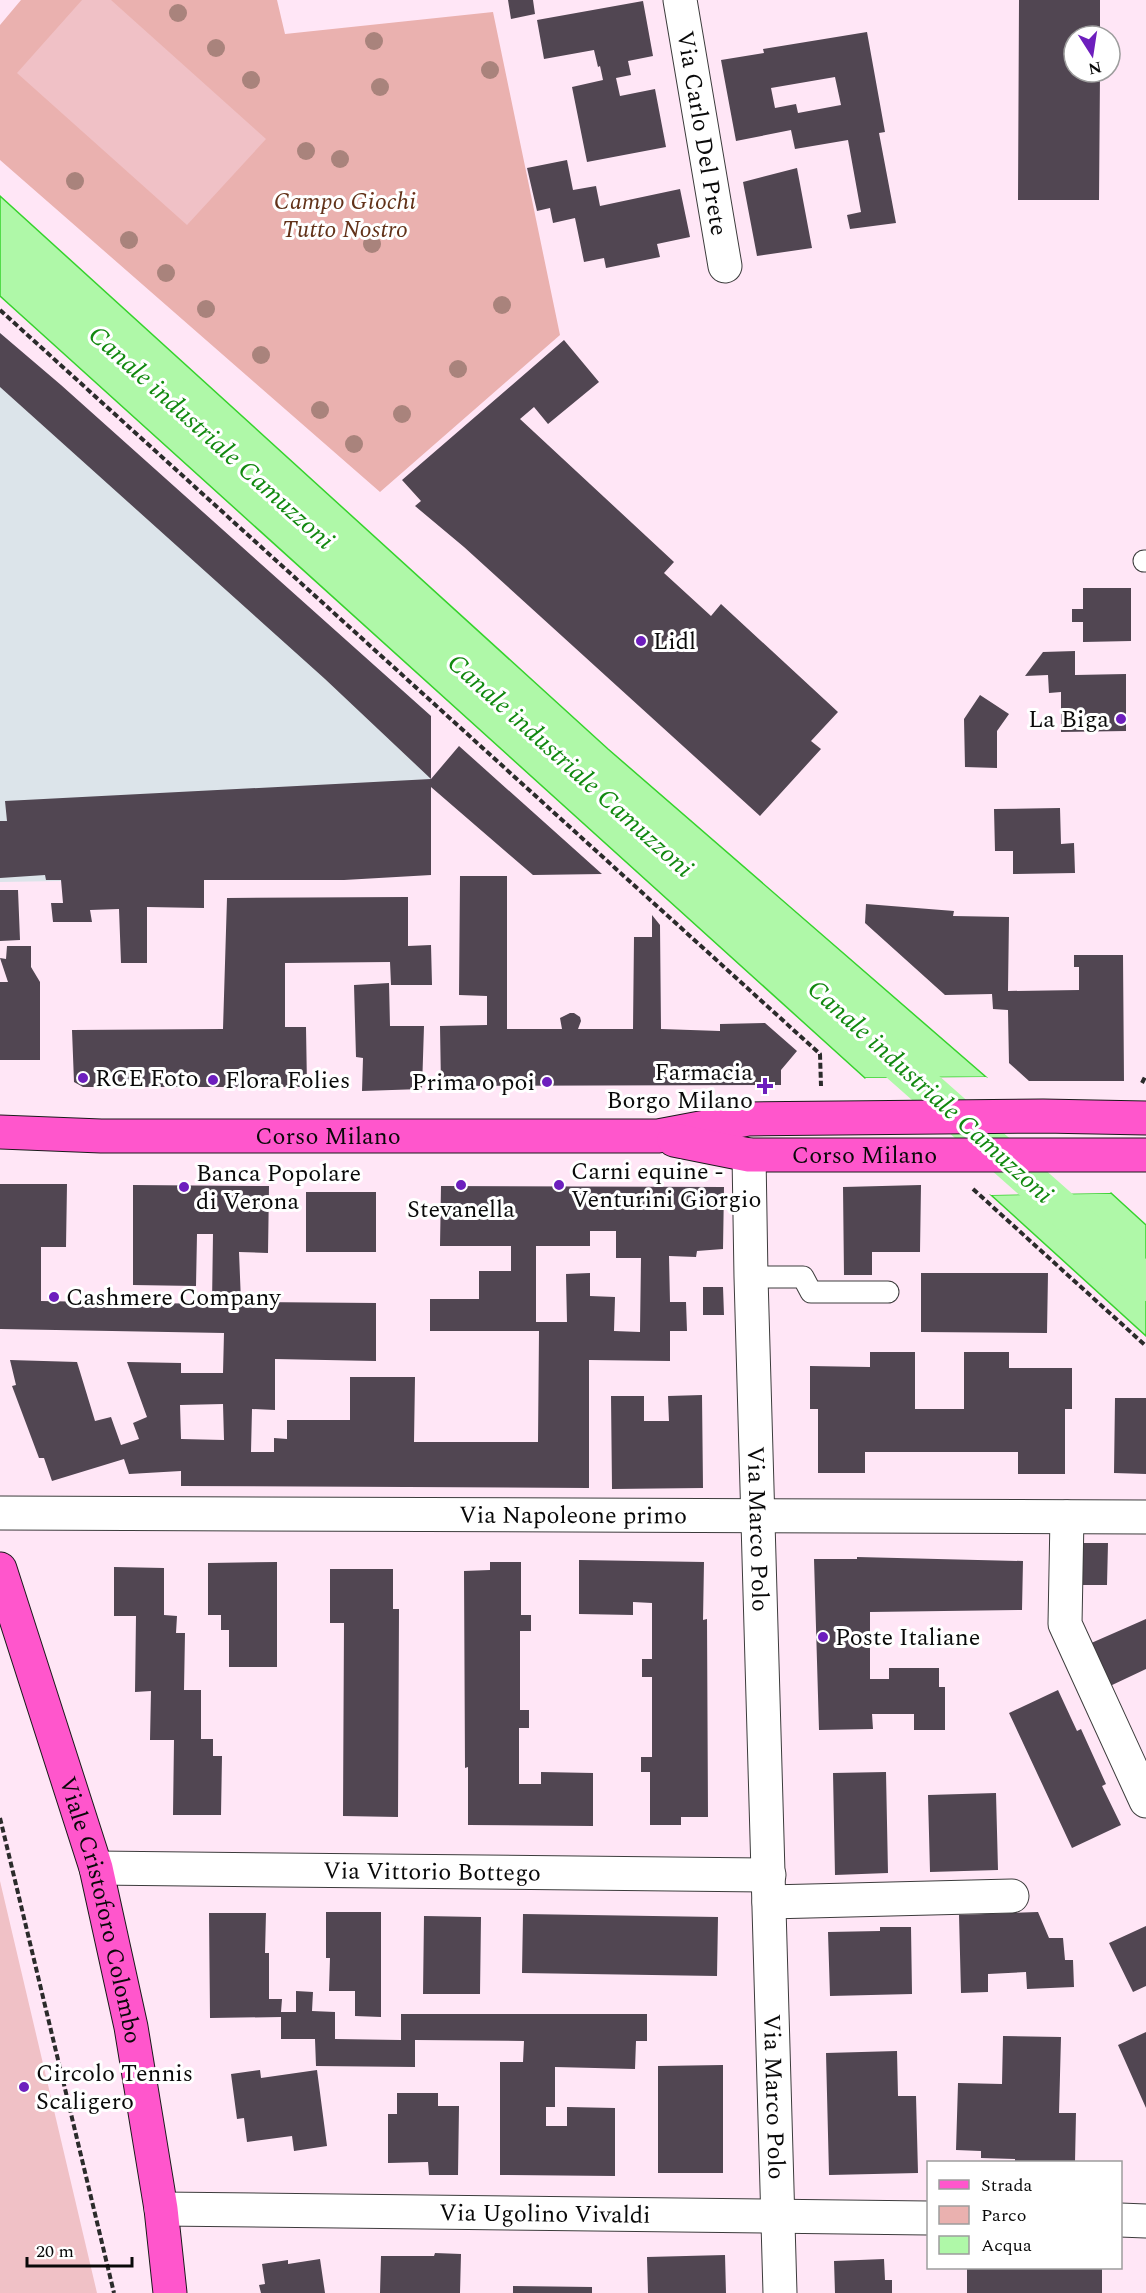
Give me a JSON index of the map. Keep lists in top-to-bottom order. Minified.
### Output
{"streets":{"main road":["Corso Milano","Viale Cristoforo Colombo"],"street":["Via Carlo Del Prete","Via Napoleone primo","Via Marco Polo","Via Vittorio Bottego","Via Ugolino Vivaldi"]},"crossings":[["Corso Milano","Via Marco Polo"],["Via Napoleone primo","Via Marco Polo"],["Via Marco Polo","Via Vittorio Bottego"],["Via Marco Polo","Via Ugolino Vivaldi"],["Via Vittorio Bottego","Viale Cristoforo Colombo"],["Viale Cristoforo Colombo","Via Ugolino Vivaldi"]],"water":["Canale industriale Camuzzoni"],"parks":["Campo Giochi Tutto Nostro"],"places":{"other":["Lidl","La Biga","RCE Foto","Flora Folies","Prima o poi","Stevanella","Carni equine - Venturini Giorgio","Banca Popolare di Verona","Cashmere Company","Poste Italiane","Circolo Tennis Scaligero"],"health":["Farmacia Borgo Milano"]},"legend":["Strada","Parco","Acqua"],"scale_bar":"20 m","north":"bottom"}
